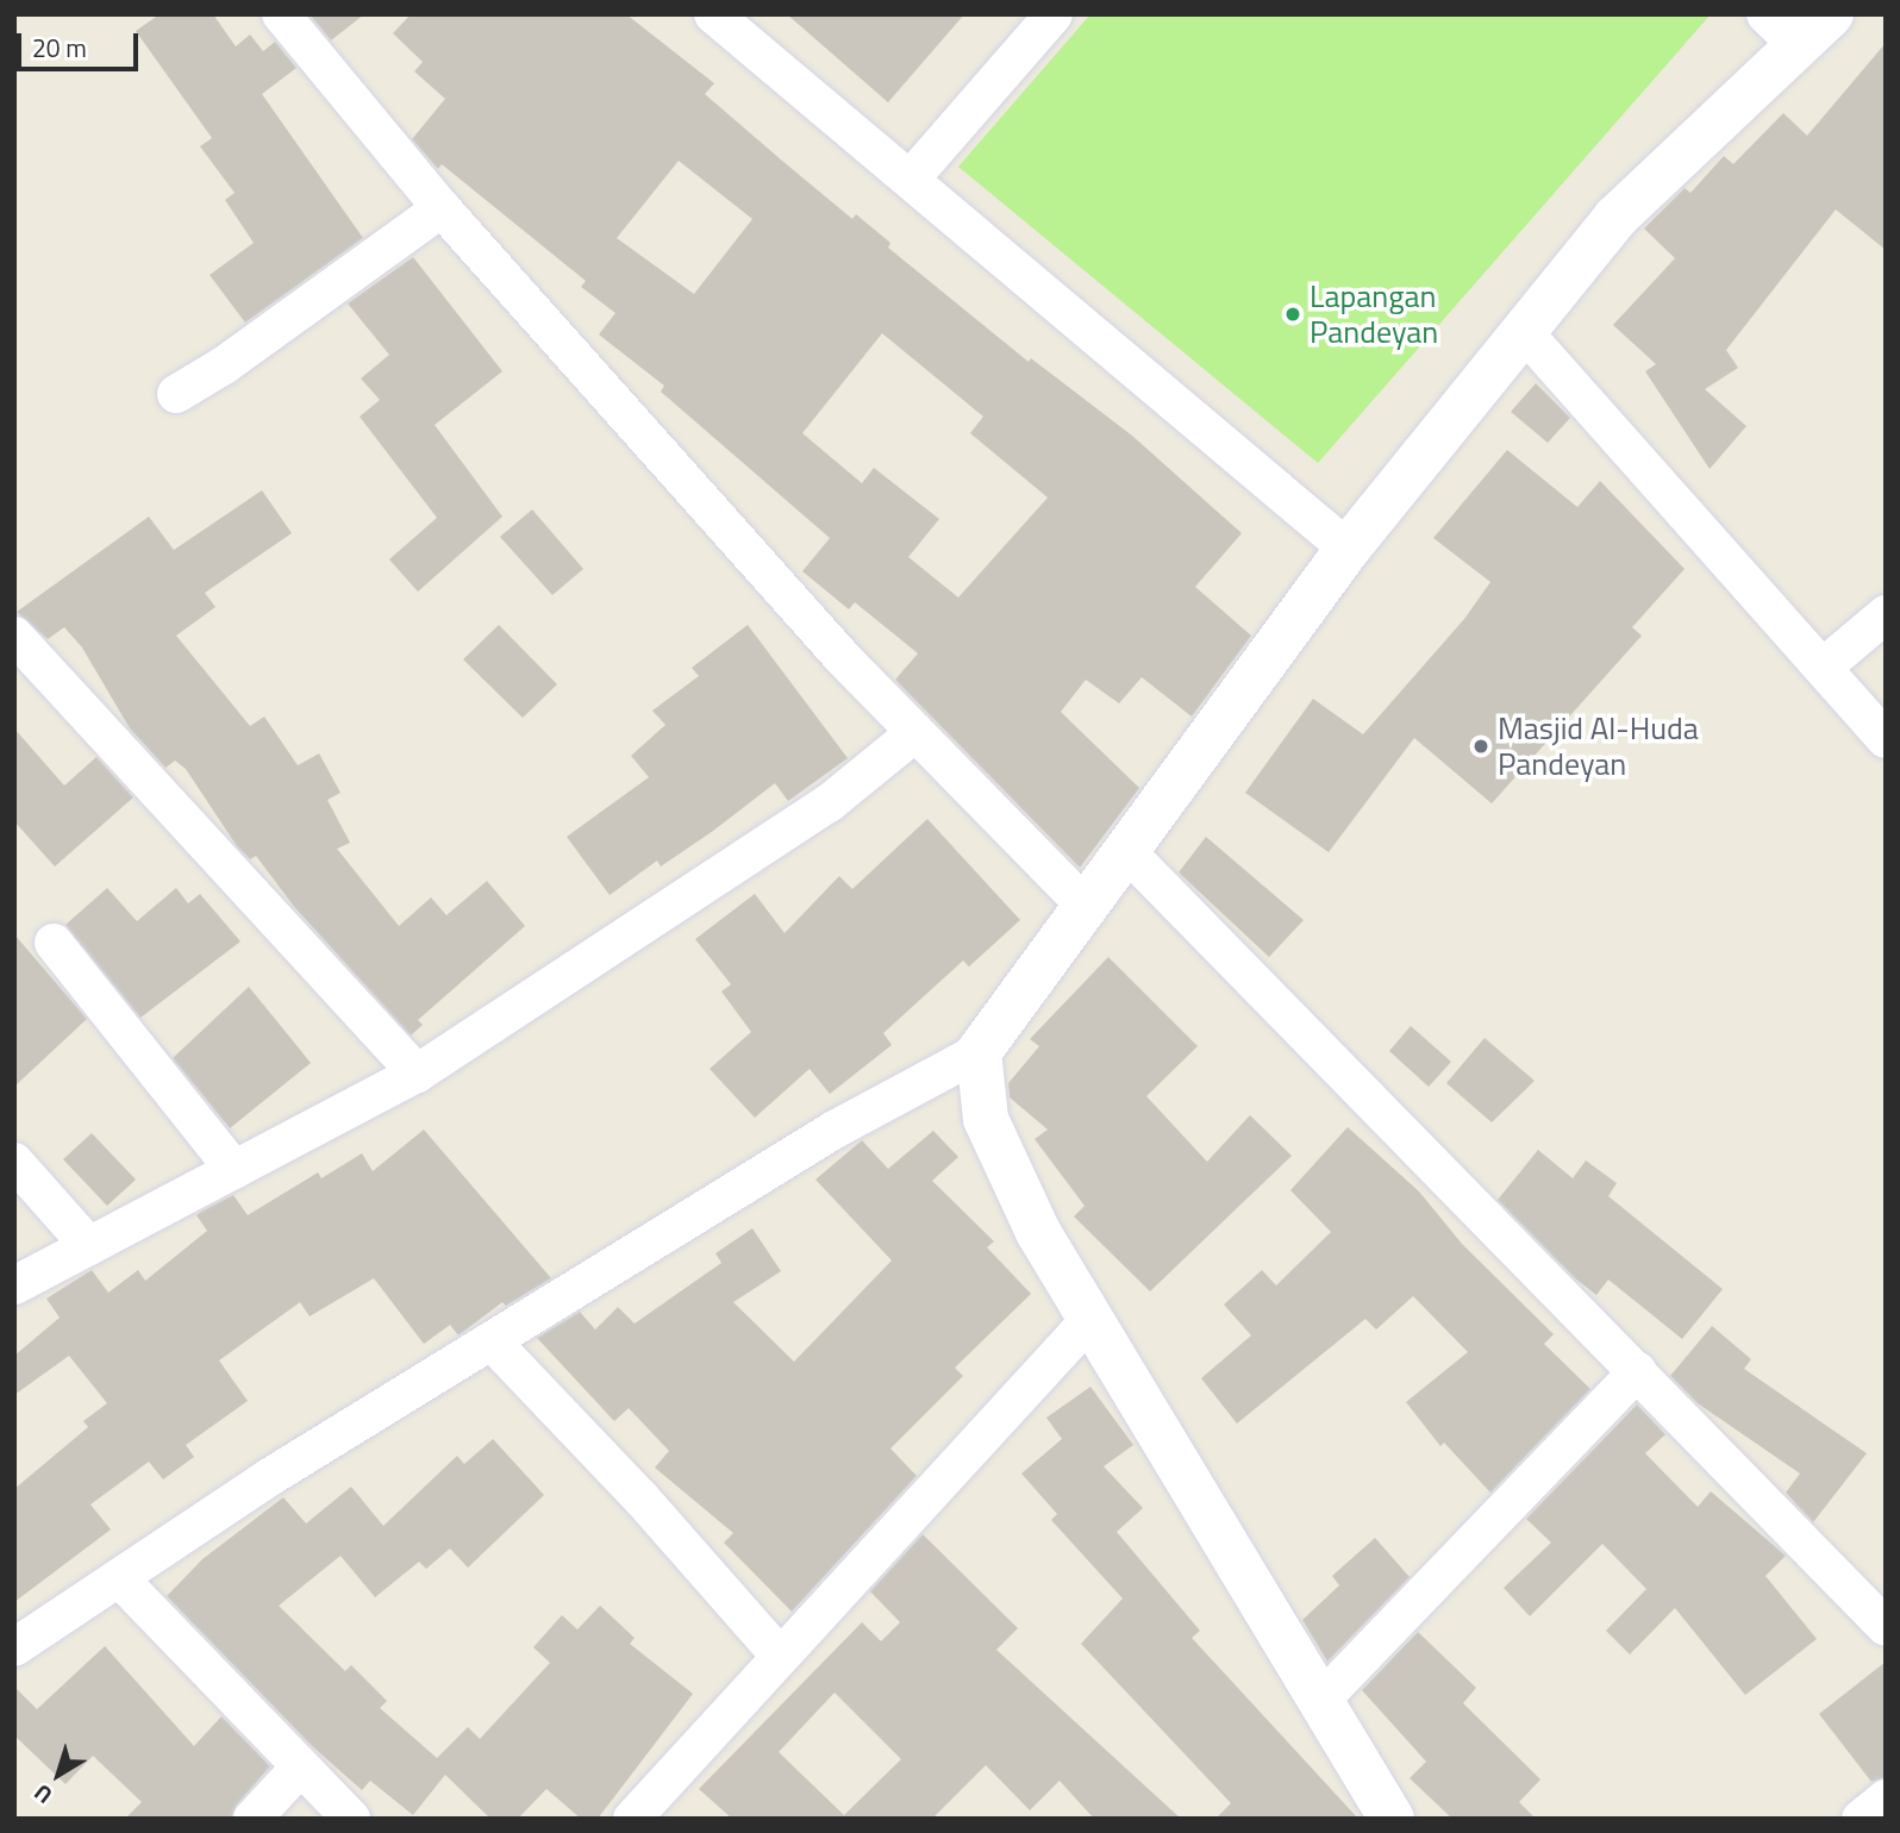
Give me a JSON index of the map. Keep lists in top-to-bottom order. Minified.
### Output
{"places":["Lapangan Pandeyan","Masjid Al-Huda Pandeyan"],"scale_bar":"20 m","north":"bottom left"}
